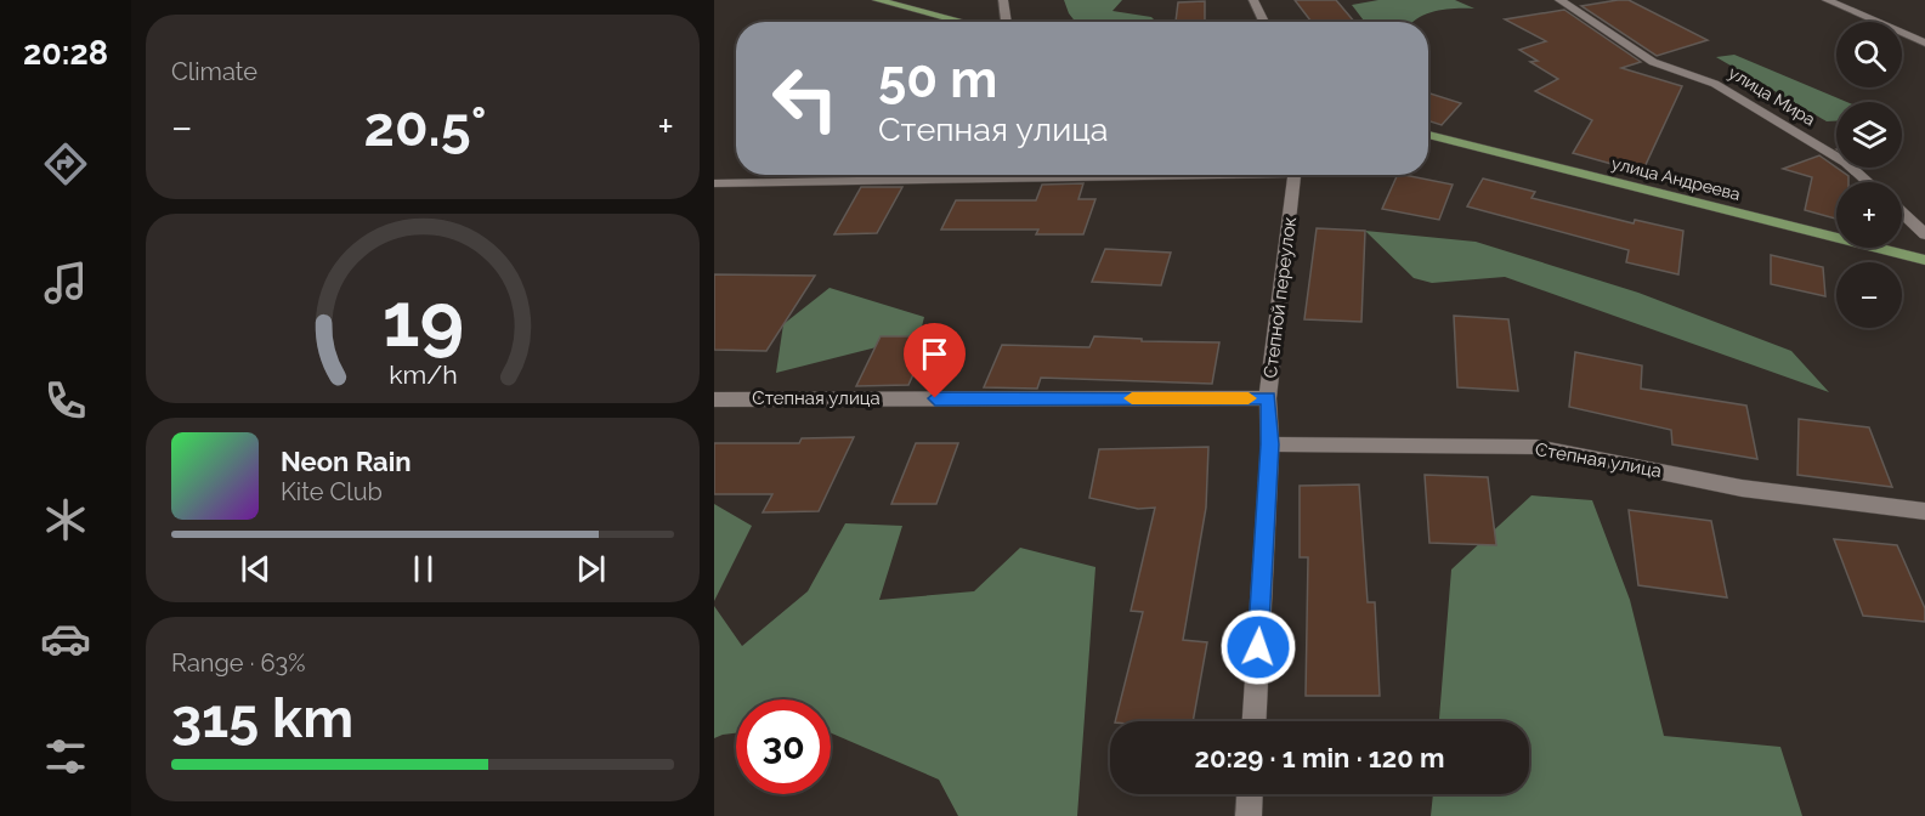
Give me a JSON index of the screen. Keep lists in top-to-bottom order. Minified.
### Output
{"streets":{"main road":["улица Андреева"],"street":["улица Мира","Степной переулок","Степная улица"]},"crossings":[["Степной переулок","Степная улица"]],"page":{"tabs":"20:28","tile":["Climate",["Range · 63%","315 km"]],"map_buttons":["+","−"],"turn":["50 m","Степная улица"],"heat":["−","20.5°","+"],"song":["Neon Rain","Kite Club"],"limit":"30","trip":"20:29 · 1 min · 120 m","gauge":["19","km/h"]}}
